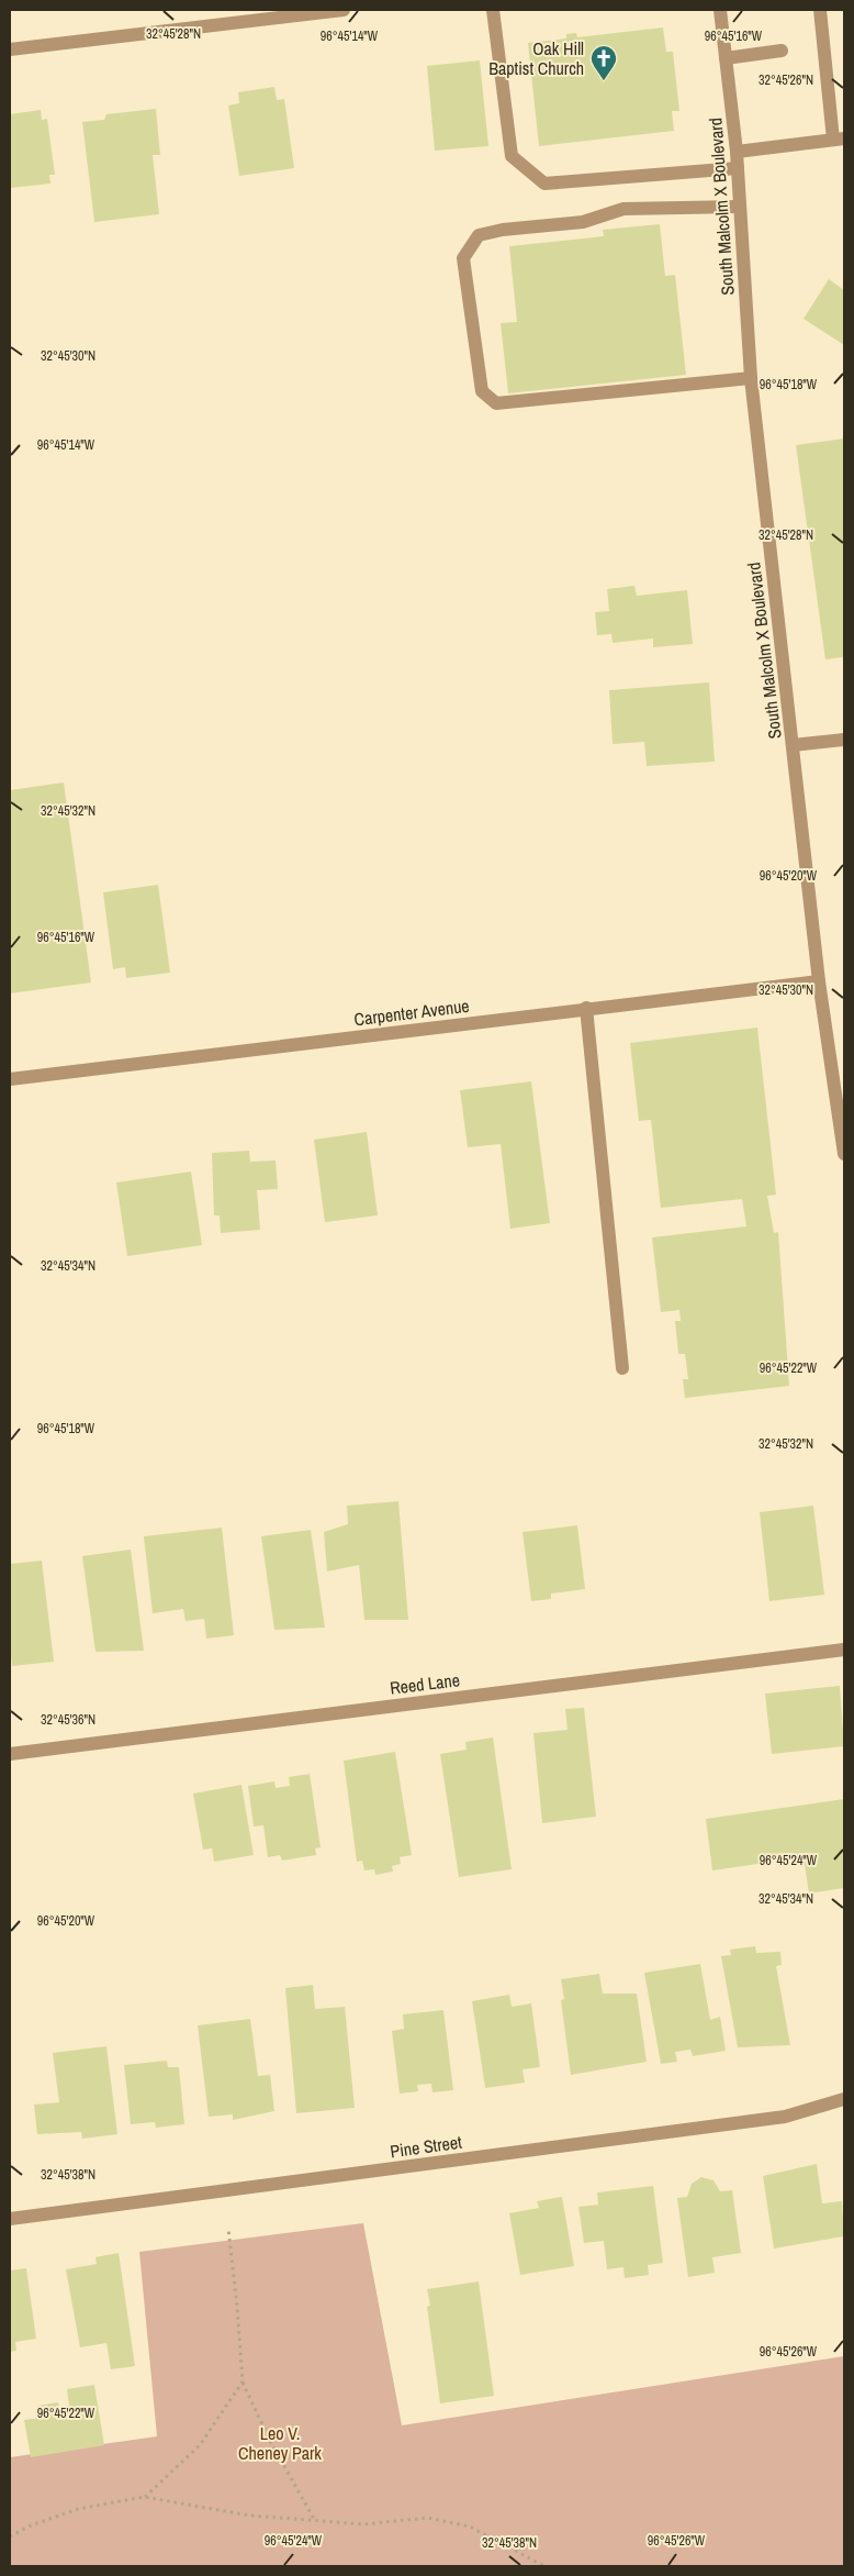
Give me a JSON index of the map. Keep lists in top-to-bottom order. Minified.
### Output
{"streets":{"street":["South Malcolm X Boulevard","Carpenter Avenue","Reed Lane","Pine Street"]},"crossings":[["South Malcolm X Boulevard","Carpenter Avenue"]],"parks":["Leo V. Cheney Park"],"places":{"church":["Oak Hill Baptist Church"]},"coordinates":["32°45'28\"N","96°45'14\"W","96°45'16\"W","32°45'26\"N","32°45'30\"N","96°45'18\"W","32°45'32\"N","96°45'20\"W","32°45'34\"N","96°45'22\"W","32°45'36\"N","96°45'24\"W","32°45'38\"N","96°45'26\"W"]}
